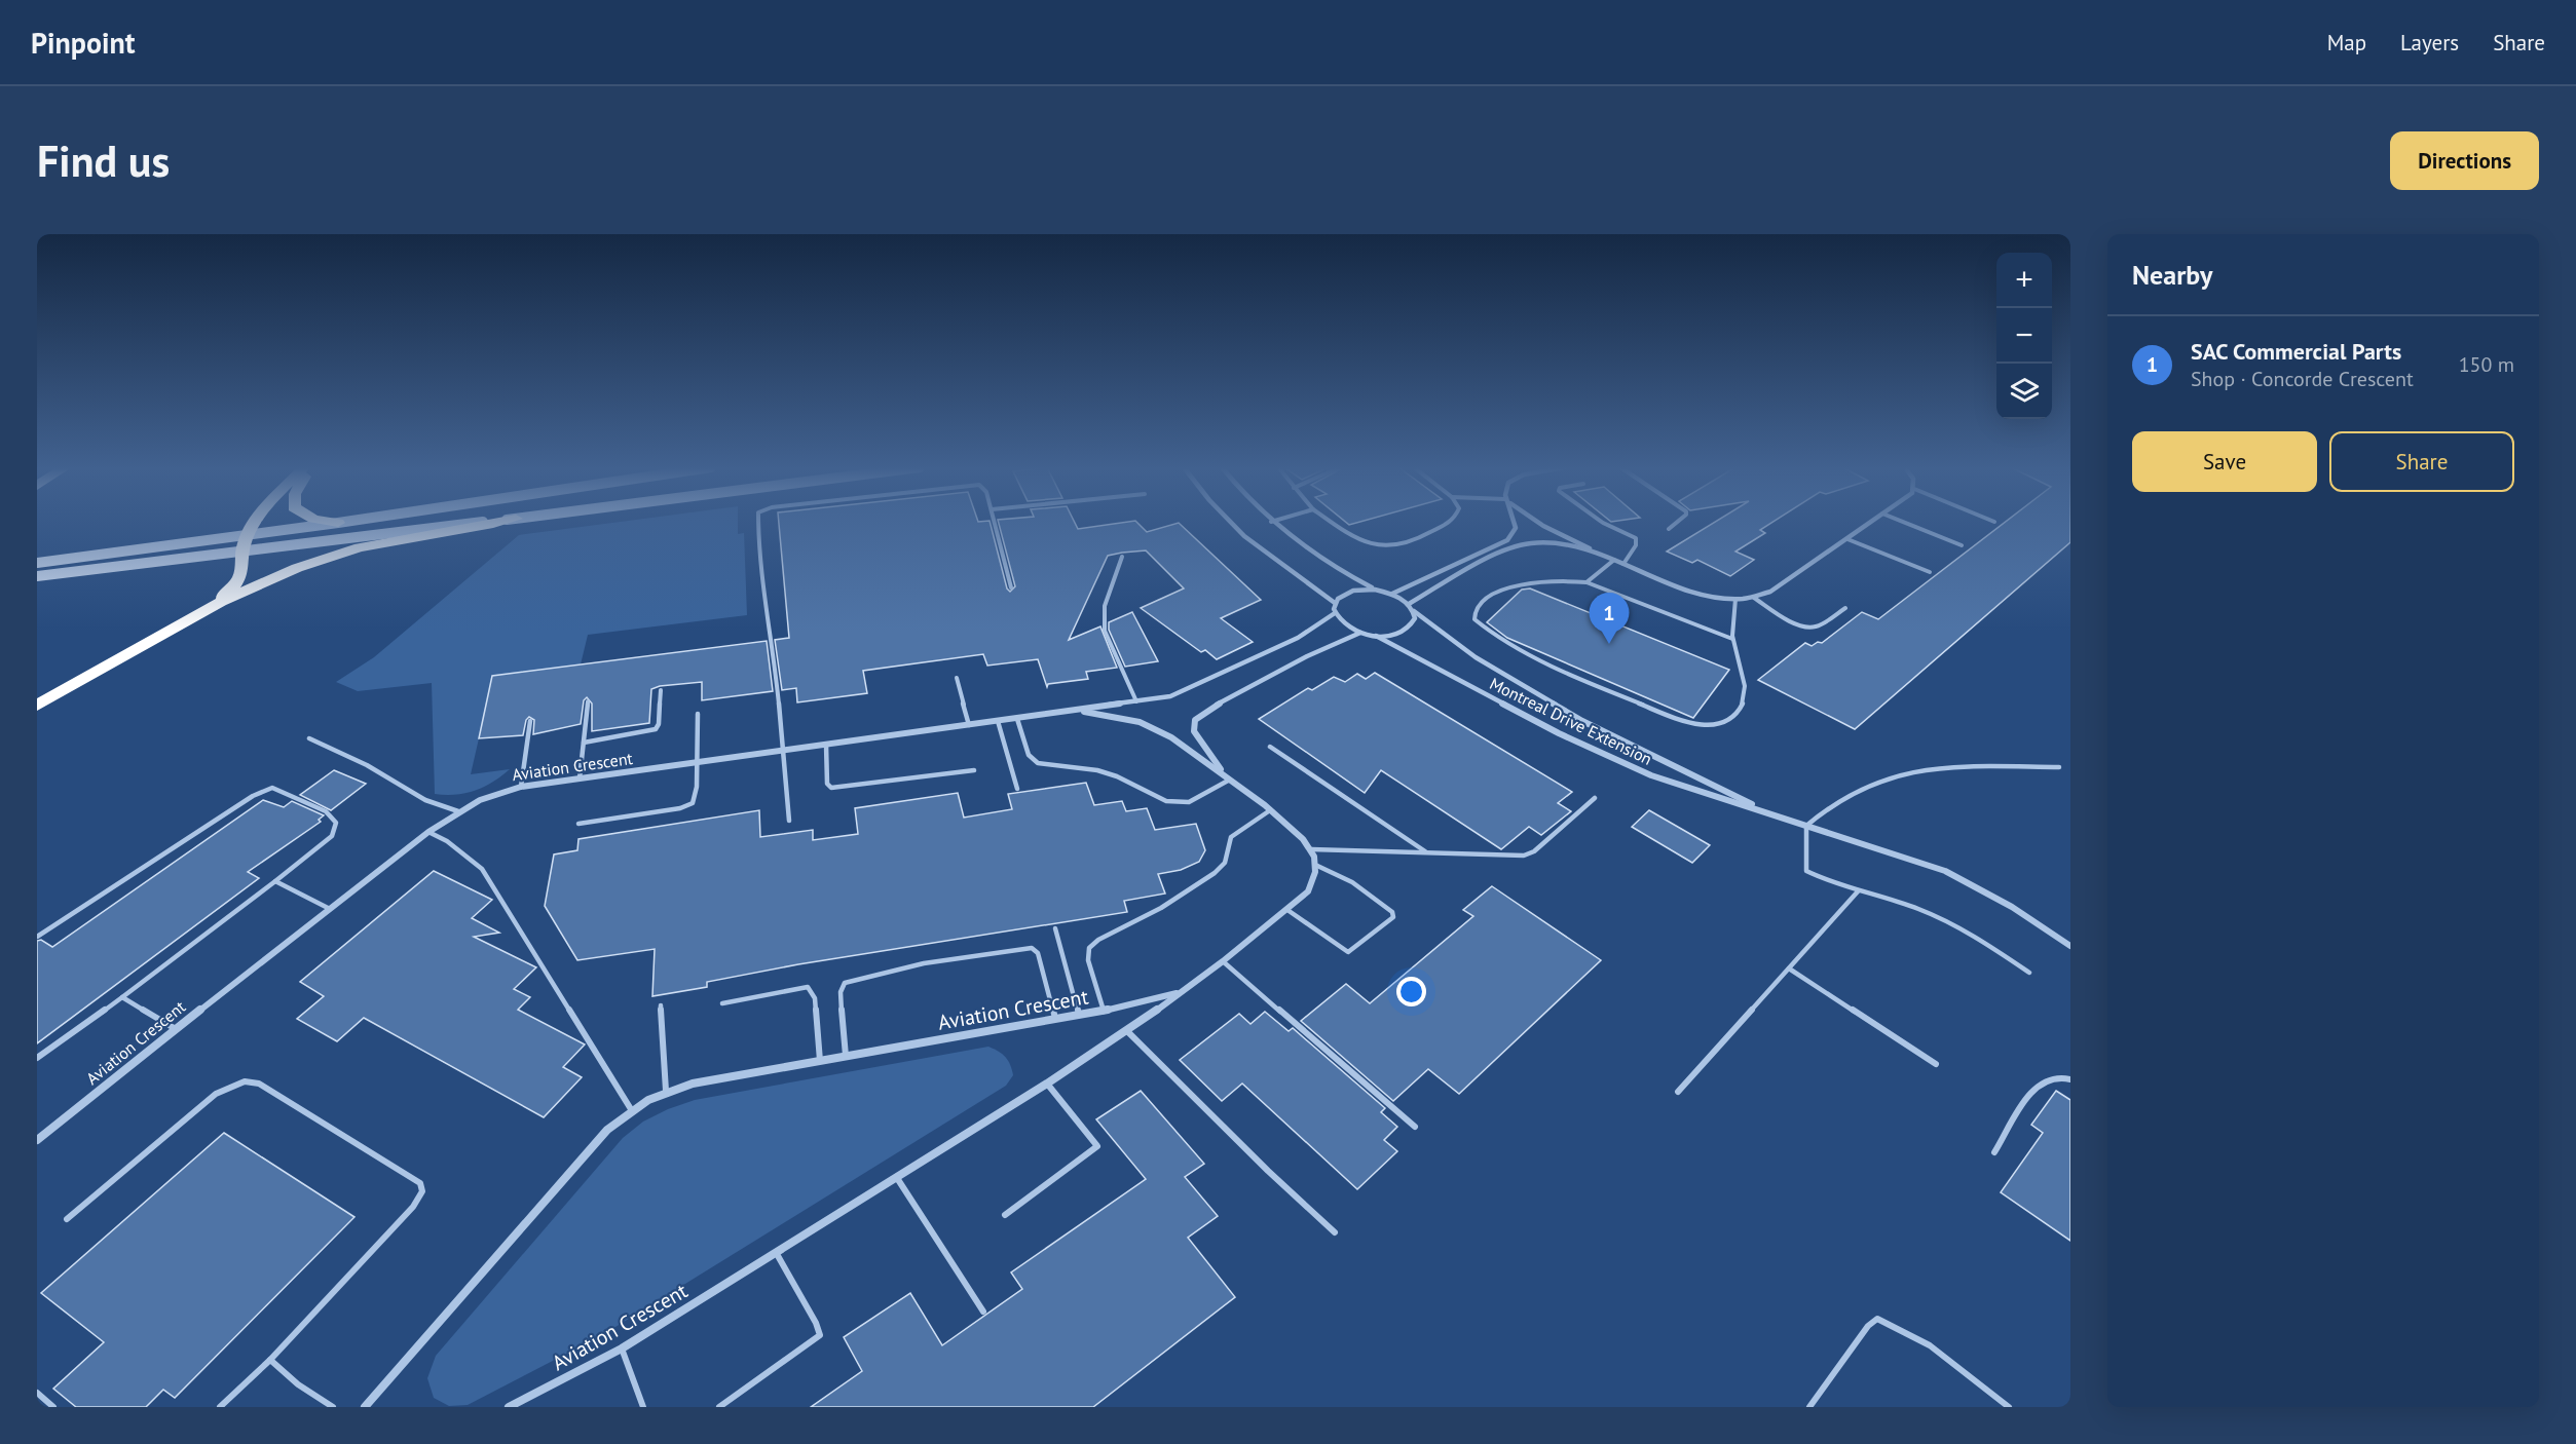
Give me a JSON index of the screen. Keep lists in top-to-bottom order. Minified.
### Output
{"streets":{"street":["Montreal Drive Extension","Aviation Crescent"]},"crossings":[["Montreal Drive Extension","Aviation Crescent"]],"page":{"header":"Pinpoint","nav":["Map","Layers","Share"],"buttons":["Directions",["Save","Share"]],"title":"Find us","heading":"Nearby","map_buttons":["+","−"],"list":[{"mark":"1","name":"SAC Commercial Parts","note":"Shop · Concorde Crescent","value":"150 m"}],"pins":"1"}}
